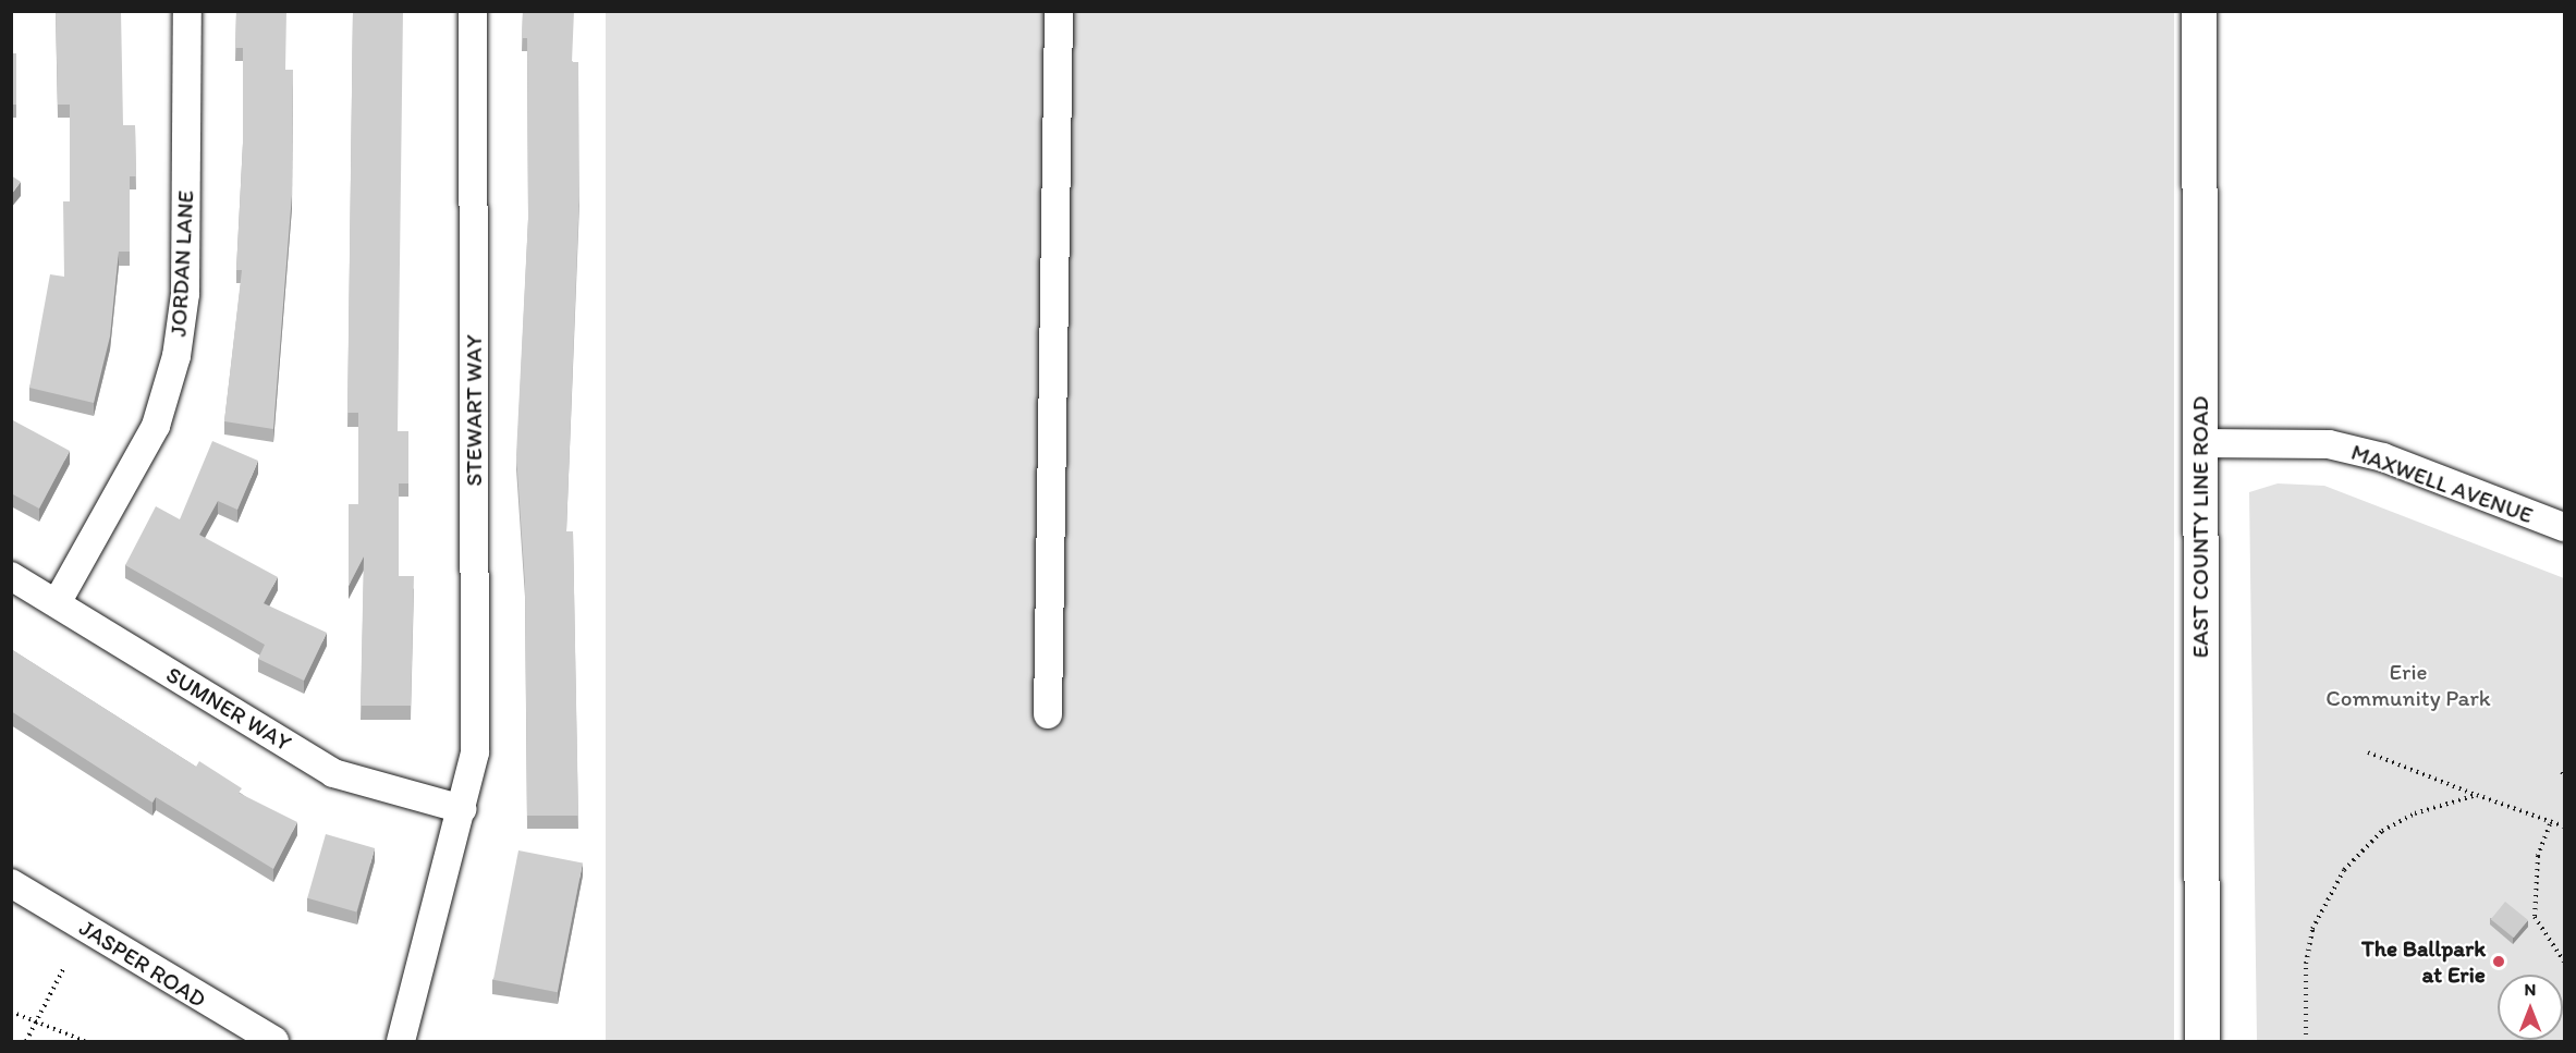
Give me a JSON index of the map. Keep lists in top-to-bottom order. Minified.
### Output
{"streets":{"main road":["EAST COUNTY LINE ROAD"],"street":["JORDAN LANE","STEWART WAY","MAXWELL AVENUE","SUMNER WAY","JASPER ROAD"]},"crossings":[["JORDAN LANE","SUMNER WAY"],["STEWART WAY","SUMNER WAY"],["MAXWELL AVENUE","EAST COUNTY LINE ROAD"]],"parks":["Erie Community Park"],"places":["The Ballpark at Erie"],"north":"top"}
